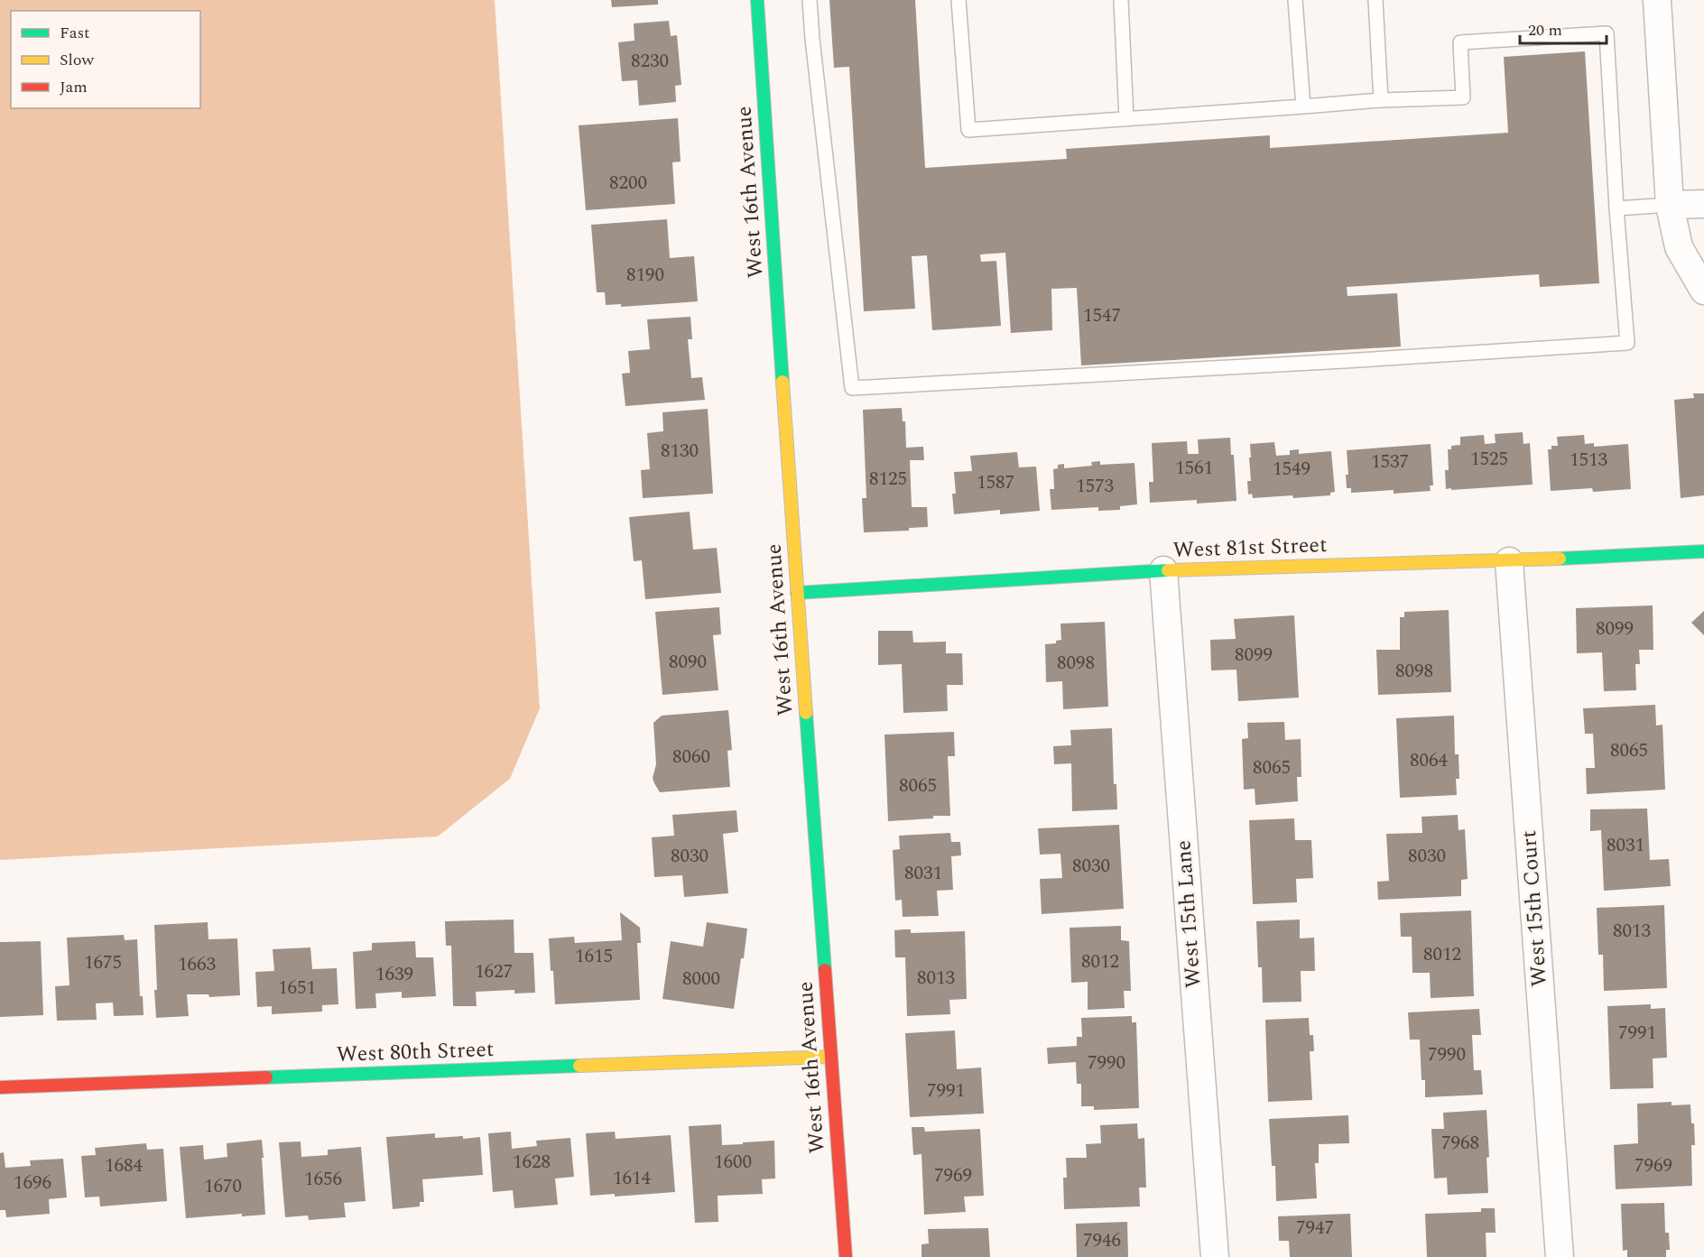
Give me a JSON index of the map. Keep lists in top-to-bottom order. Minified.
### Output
{"streets":{"street":["West 16th Avenue","West 81st Street","West 15th Court","West 15th Lane","West 80th Street"]},"crossings":[["West 16th Avenue","West 81st Street"],["West 16th Avenue","West 80th Street"],["West 81st Street","West 15th Court"],["West 81st Street","West 15th Lane"]],"house_numbers":["8230","8200","8190","1547","8130","1525","1513","1537","1561","1549","8125","1587","1573","8099","8099","8090","8098","8098","8065","8060","8064","8065","8065","8031","8030","8030","8030","8031","8013","8012","1615","8012","1675","1663","1627","1639","8013","8000","1651","7991","7990","7990","7991","7968","1628","1600","1684","7969","7969","1614","1656","1696","1670","7947","7946"],"legend":["Fast","Slow","Jam"],"scale_bar":"20 m"}
